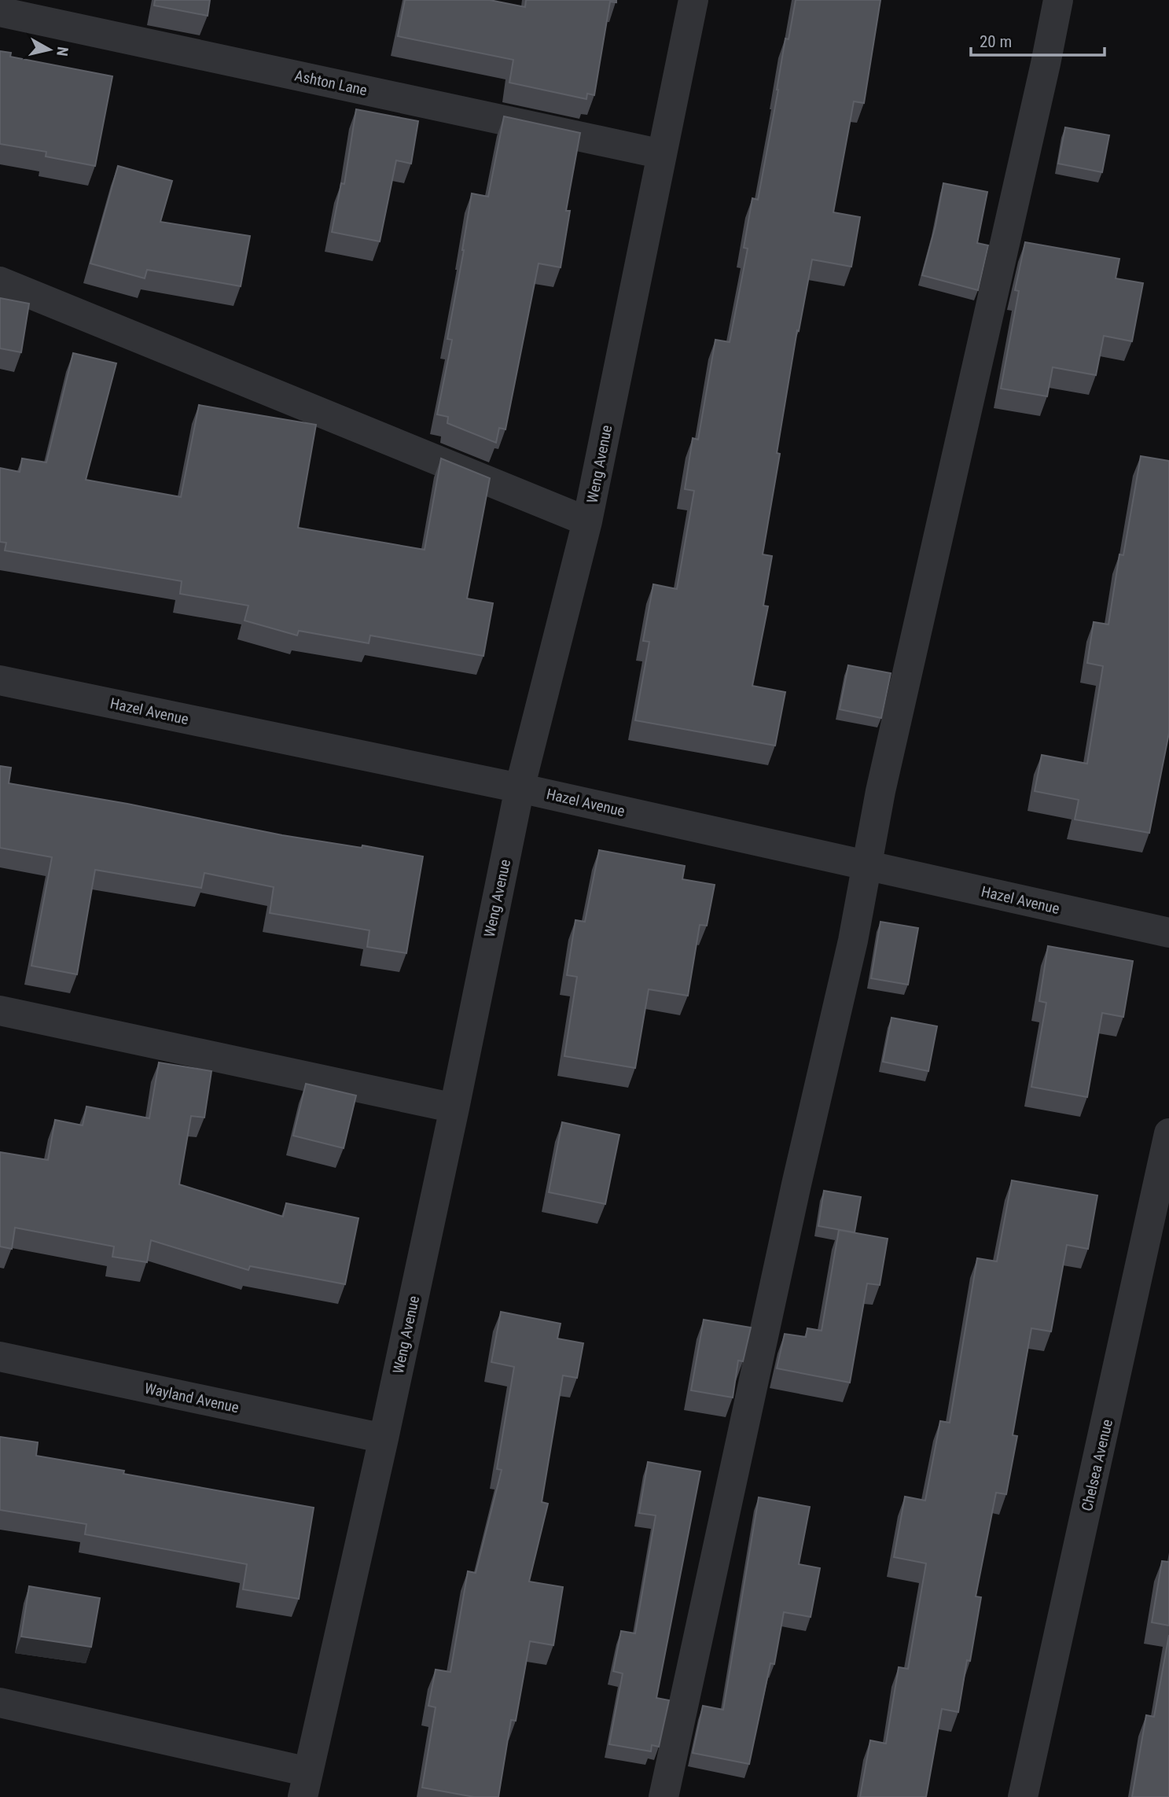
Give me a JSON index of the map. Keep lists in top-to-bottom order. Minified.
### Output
{"streets":{"street":["Ashton Lane","Weng Avenue","Hazel Avenue","Wayland Avenue","Chelsea Avenue"]},"crossings":[["Ashton Lane","Weng Avenue"],["Weng Avenue","Hazel Avenue"],["Weng Avenue","Wayland Avenue"]],"scale_bar":"20 m","north":"right"}
